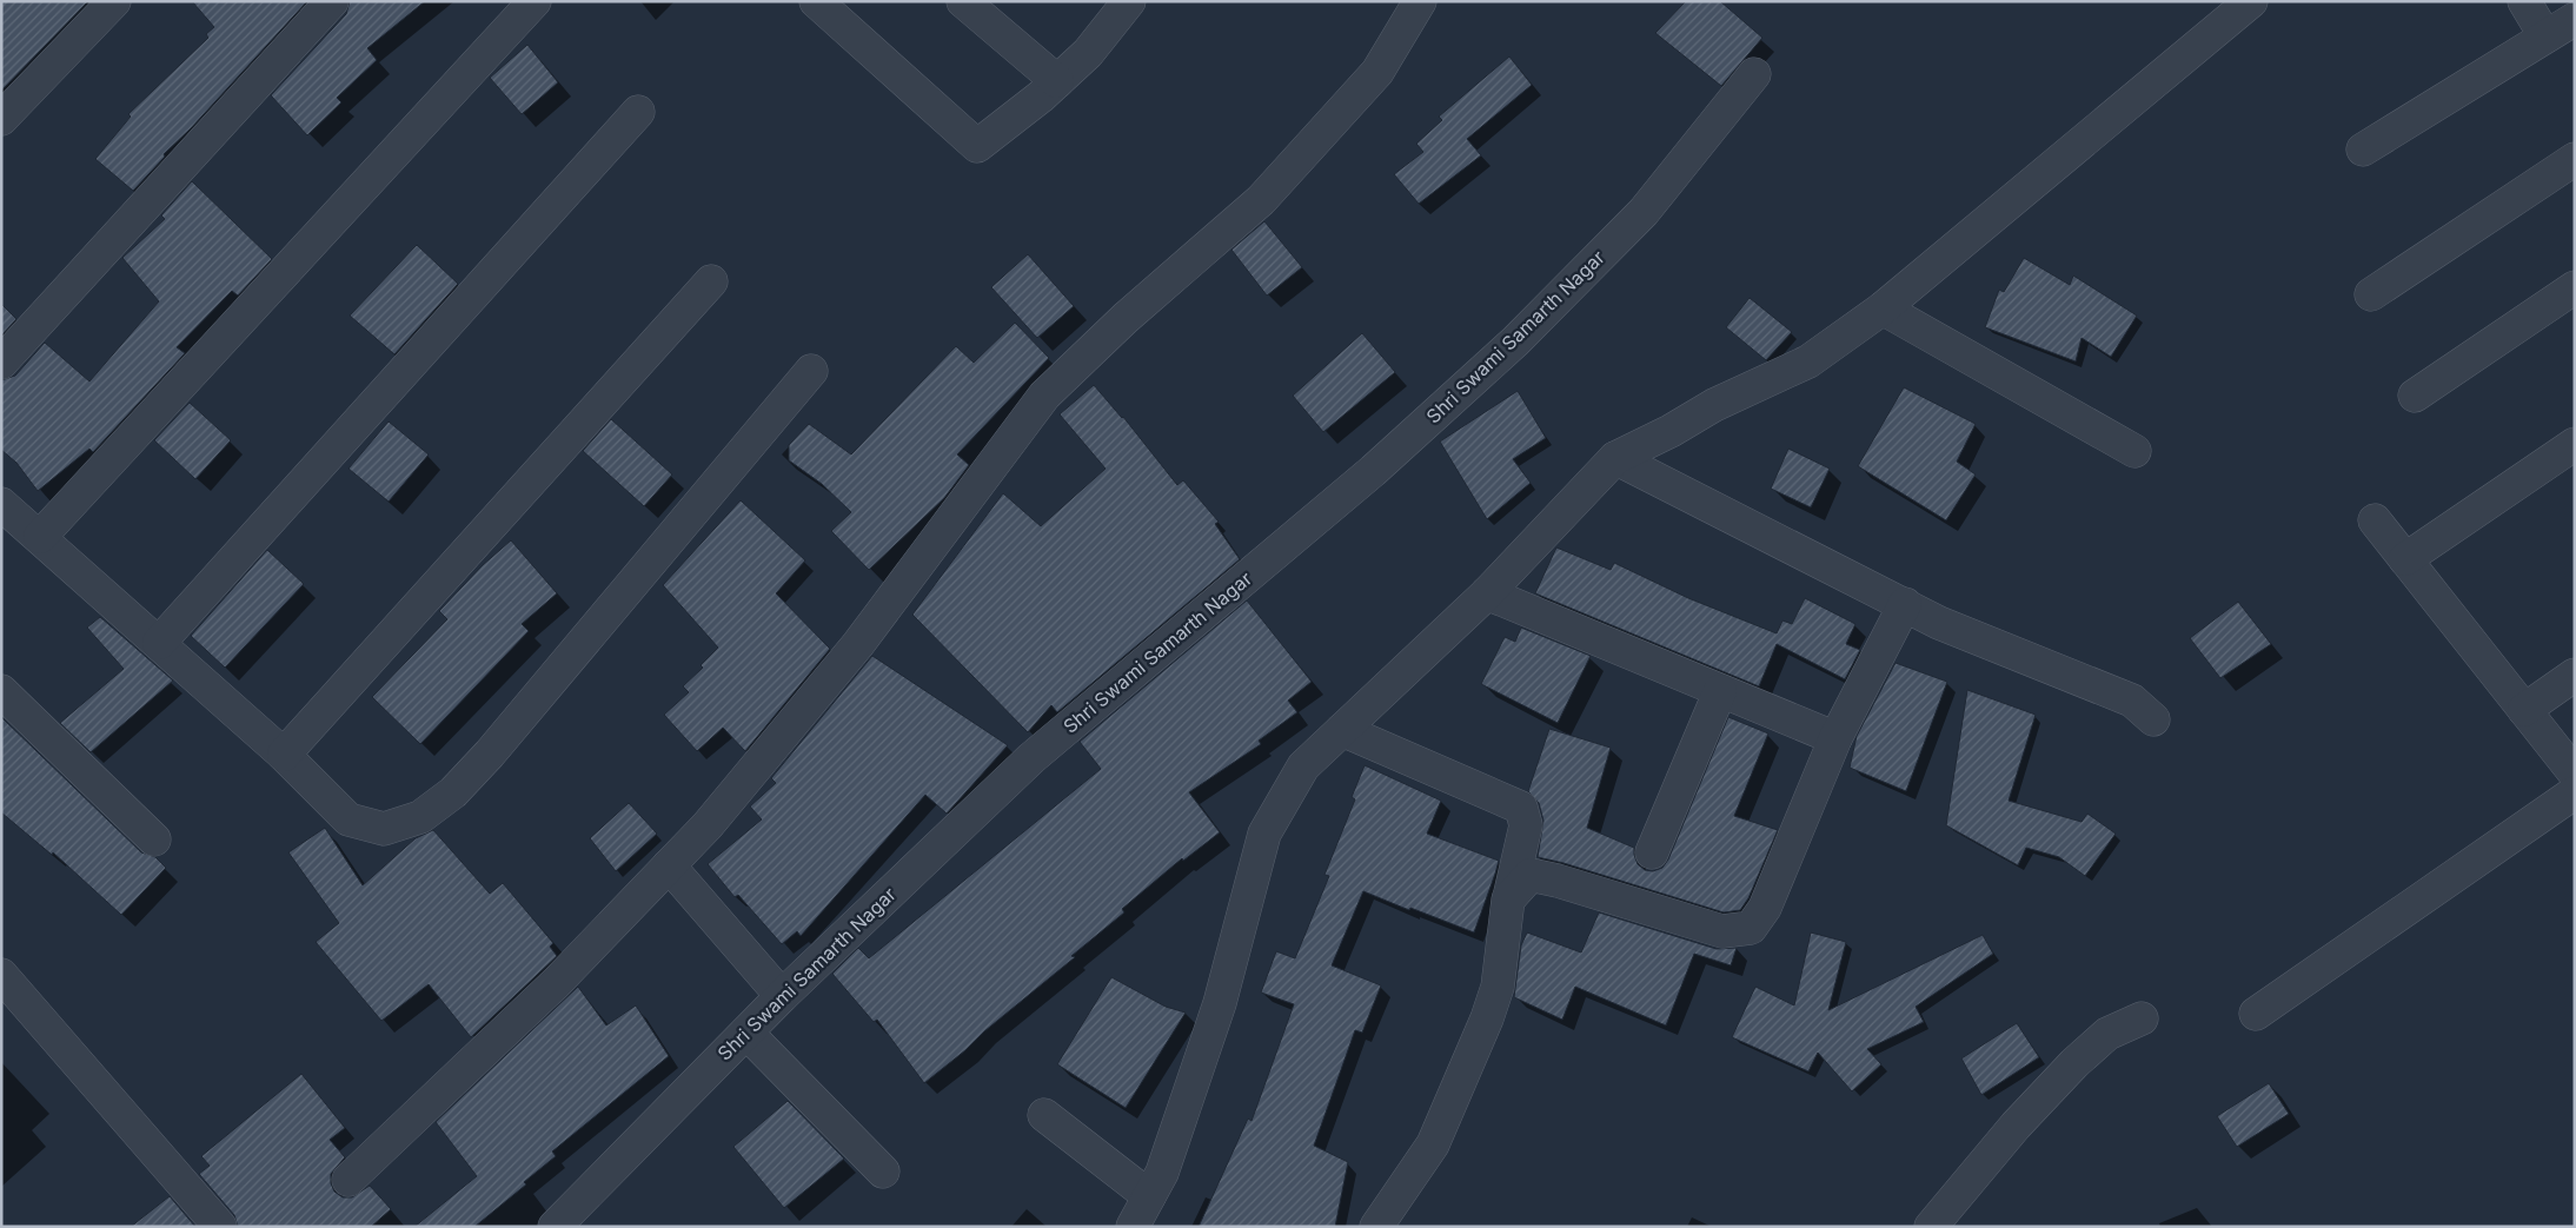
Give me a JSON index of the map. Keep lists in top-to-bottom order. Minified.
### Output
{"streets":{"street":["Shri Swami Samarth Nagar"]}}
